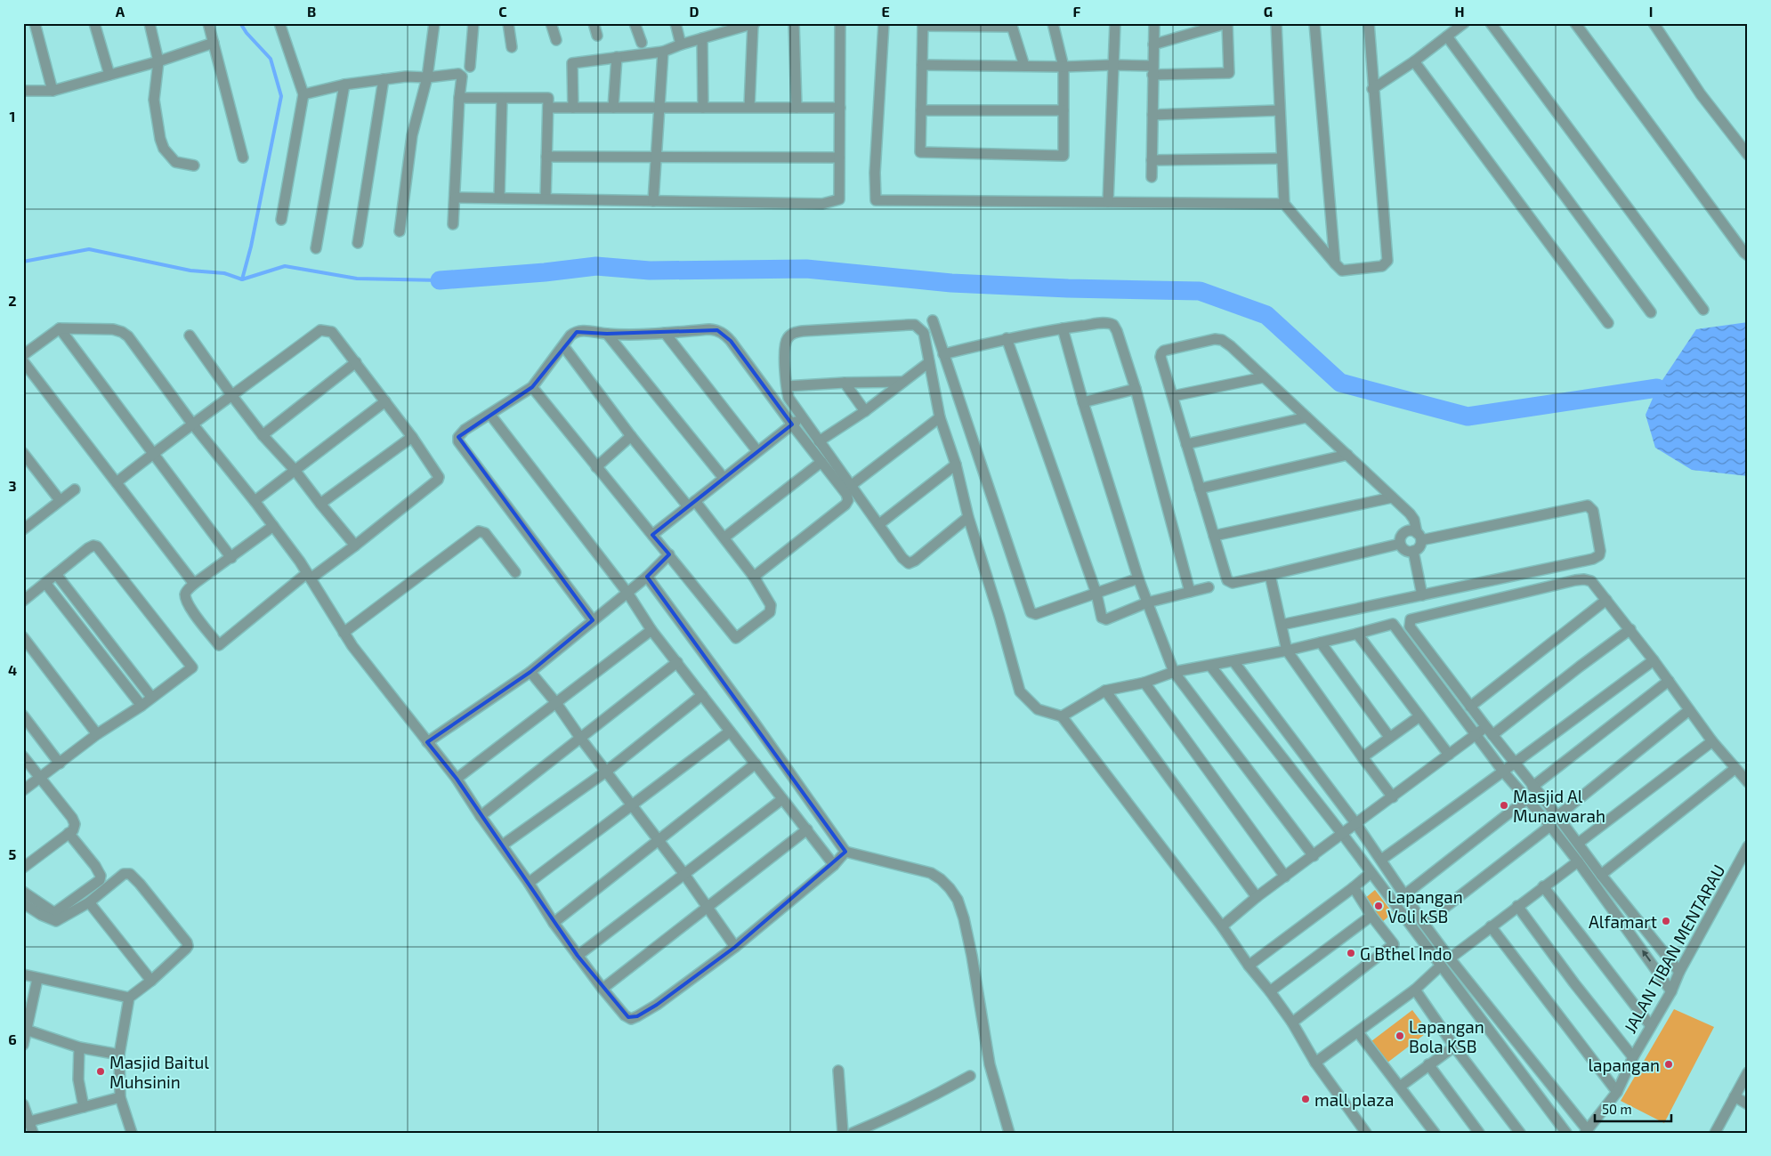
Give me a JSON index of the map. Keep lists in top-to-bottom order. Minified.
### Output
{"streets":{"street":["JALAN TIBAN MENTARAU"]},"places":["Masjid Al Munawarah","Lapangan Voli kSB","Alfamart","G Bthel Indo","Lapangan Bola KSB","lapangan","Masjid Baitul Muhsinin","mall plaza"],"scale_bar":"50 m","grid":{"columns":["A","B","C","D","E","F","G","H","I"],"rows":["1","2","3","4","5","6"]}}
